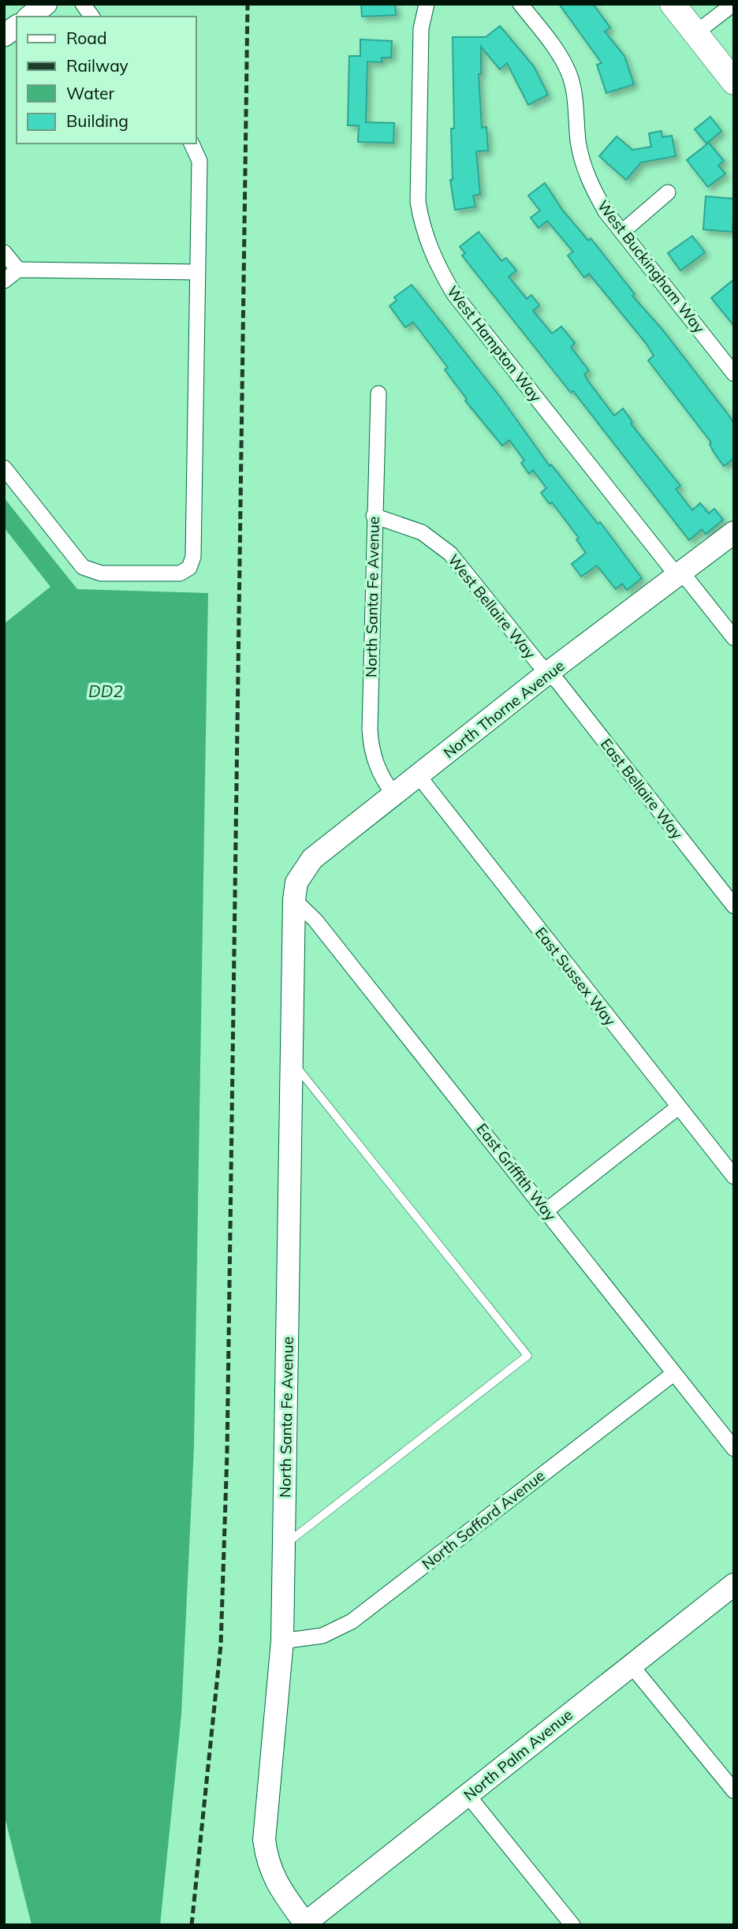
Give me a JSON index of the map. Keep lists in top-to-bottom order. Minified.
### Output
{"streets":{"street":["West Buckingham Way","West Hampton Way","North Santa Fe Avenue","West Bellaire Way","North Thorne Avenue","East Bellaire Way","East Sussex Way","East Griffith Way","North Safford Avenue","North Palm Avenue"]},"crossings":[["West Hampton Way","North Thorne Avenue"],["North Santa Fe Avenue","West Bellaire Way"],["North Santa Fe Avenue","North Thorne Avenue"],["North Santa Fe Avenue","East Griffith Way"],["North Santa Fe Avenue","North Safford Avenue"],["North Santa Fe Avenue","North Palm Avenue"],["West Bellaire Way","North Thorne Avenue"],["West Bellaire Way","East Bellaire Way"],["North Thorne Avenue","East Bellaire Way"],["North Thorne Avenue","East Sussex Way"],["North Thorne Avenue","East Griffith Way"],["East Griffith Way","North Safford Avenue"]],"water":["DD2"],"legend":["Road","Railway","Water","Building"]}
